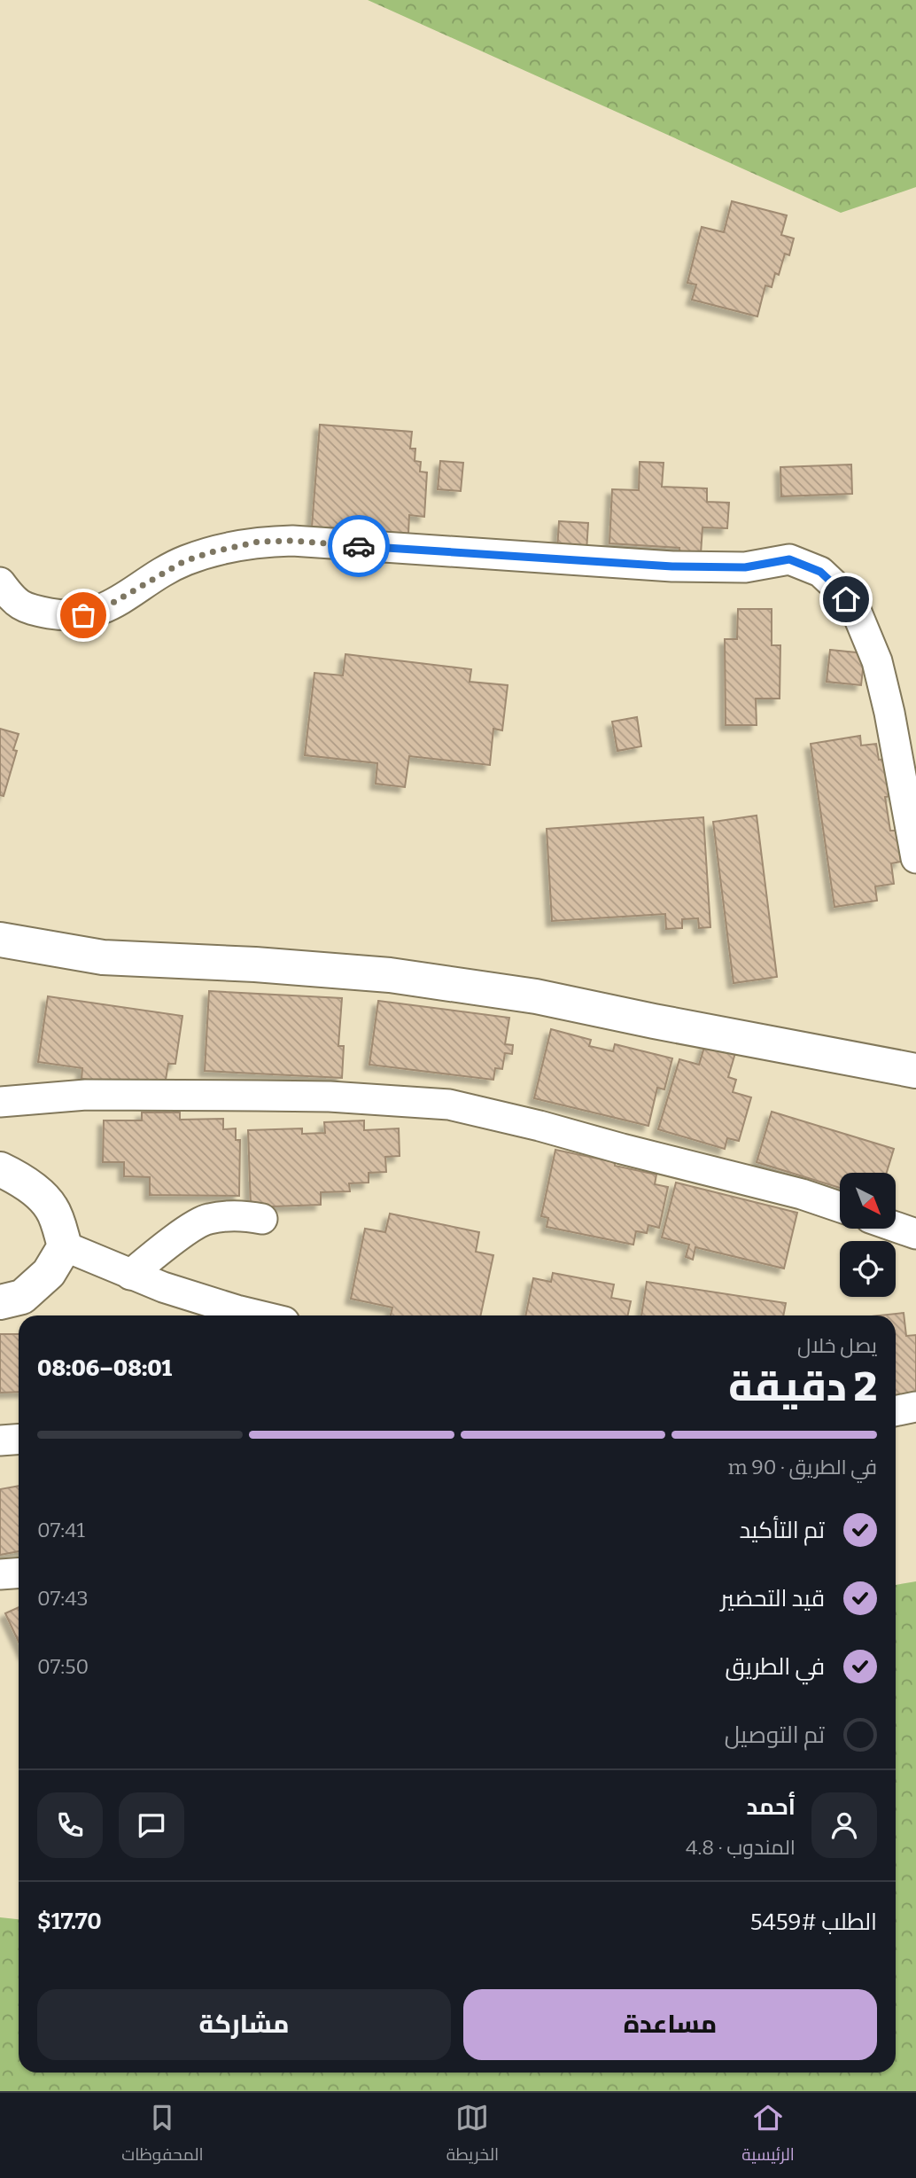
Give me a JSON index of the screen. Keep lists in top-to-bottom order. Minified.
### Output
{"north":"bottom right","page":{"heading":["2 دقيقة","يصل خلال","08:01–08:06"],"panel":["أحمد","المندوب · 4.8","الطلب #5459","$17.70"],"bar":"في الطريق · 90 m","list":[["تم التأكيد","07:41"],["قيد التحضير","07:43"],["في الطريق","07:50"],"تم التوصيل"],"buttons":["مساعدة","مشاركة"],"tabs":["الرئيسية","الخريطة","المحفوظات"]}}
